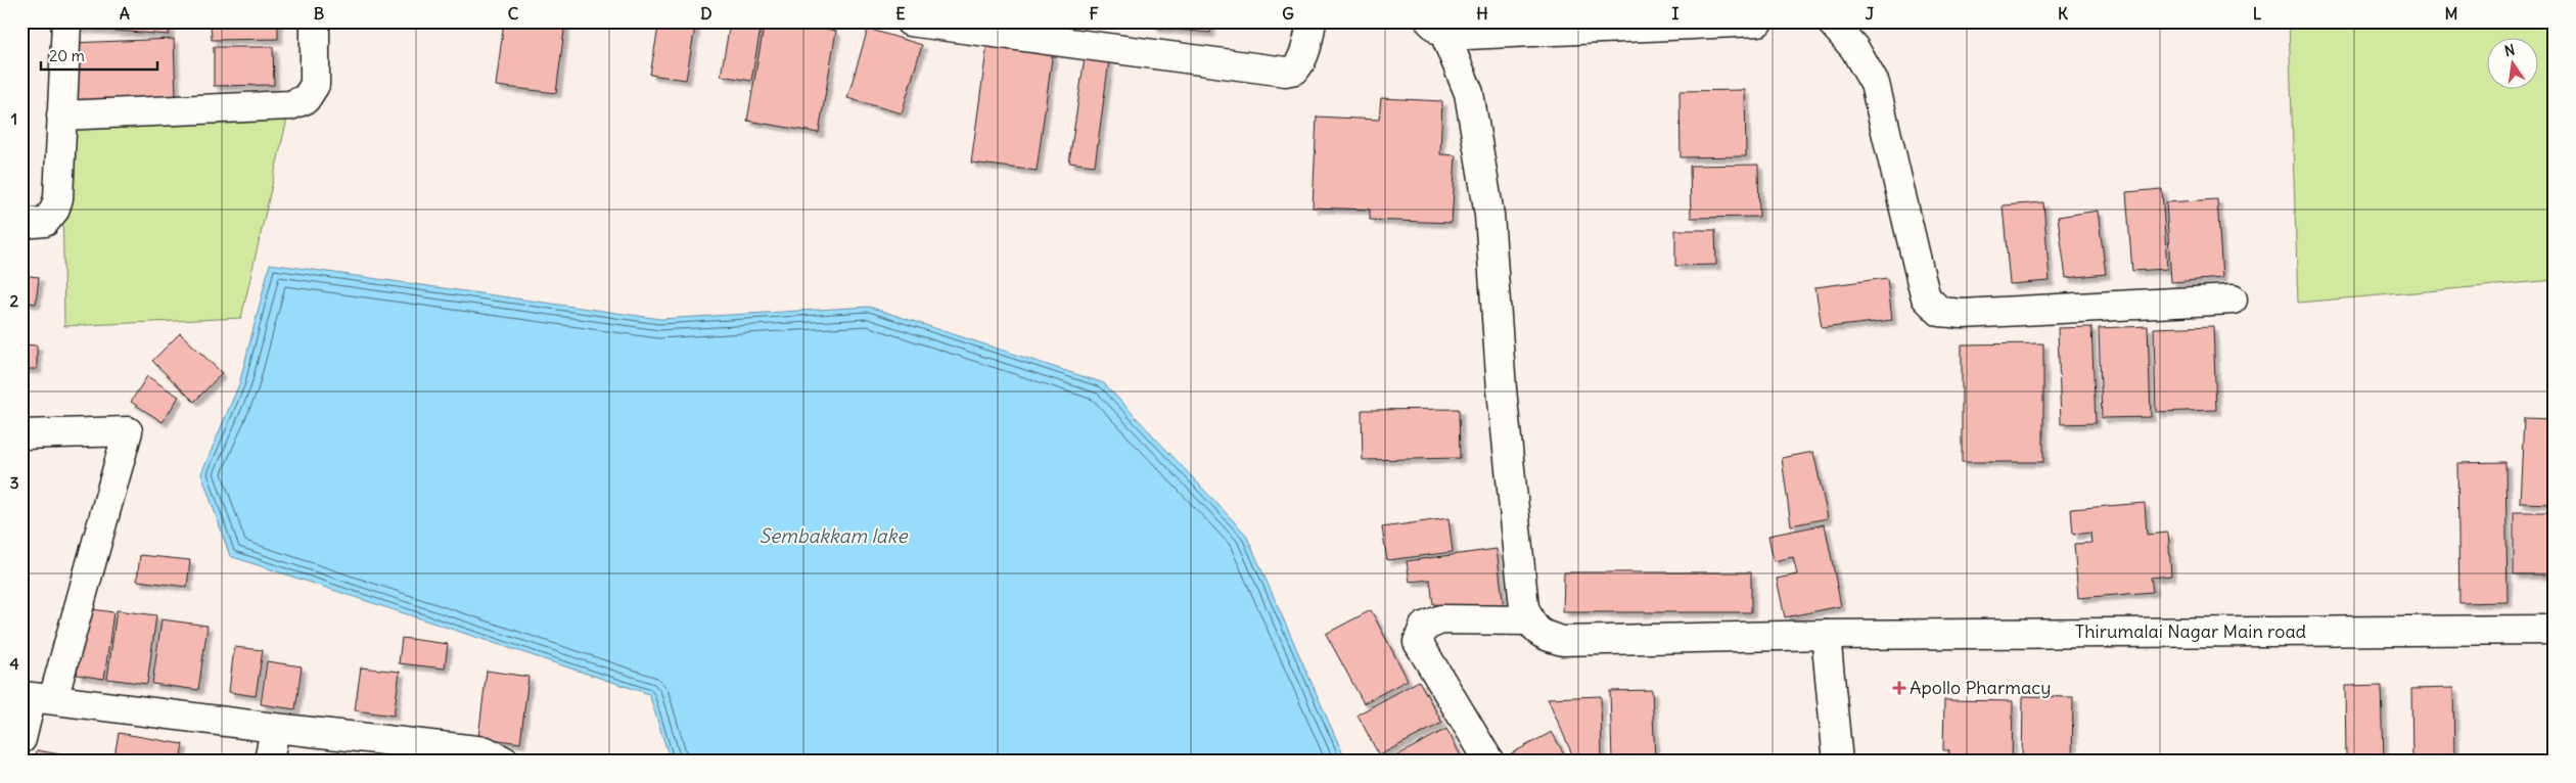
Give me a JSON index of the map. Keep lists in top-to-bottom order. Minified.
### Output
{"streets":{"street":["Thirumalai Nagar Main road"]},"water":["Sembakkam lake"],"places":{"health":["Apollo Pharmacy"]},"scale_bar":"20 m","north":"top","grid":{"columns":["A","B","C","D","E","F","G","H","I","J","K","L","M"],"rows":["1","2","3","4"]}}
